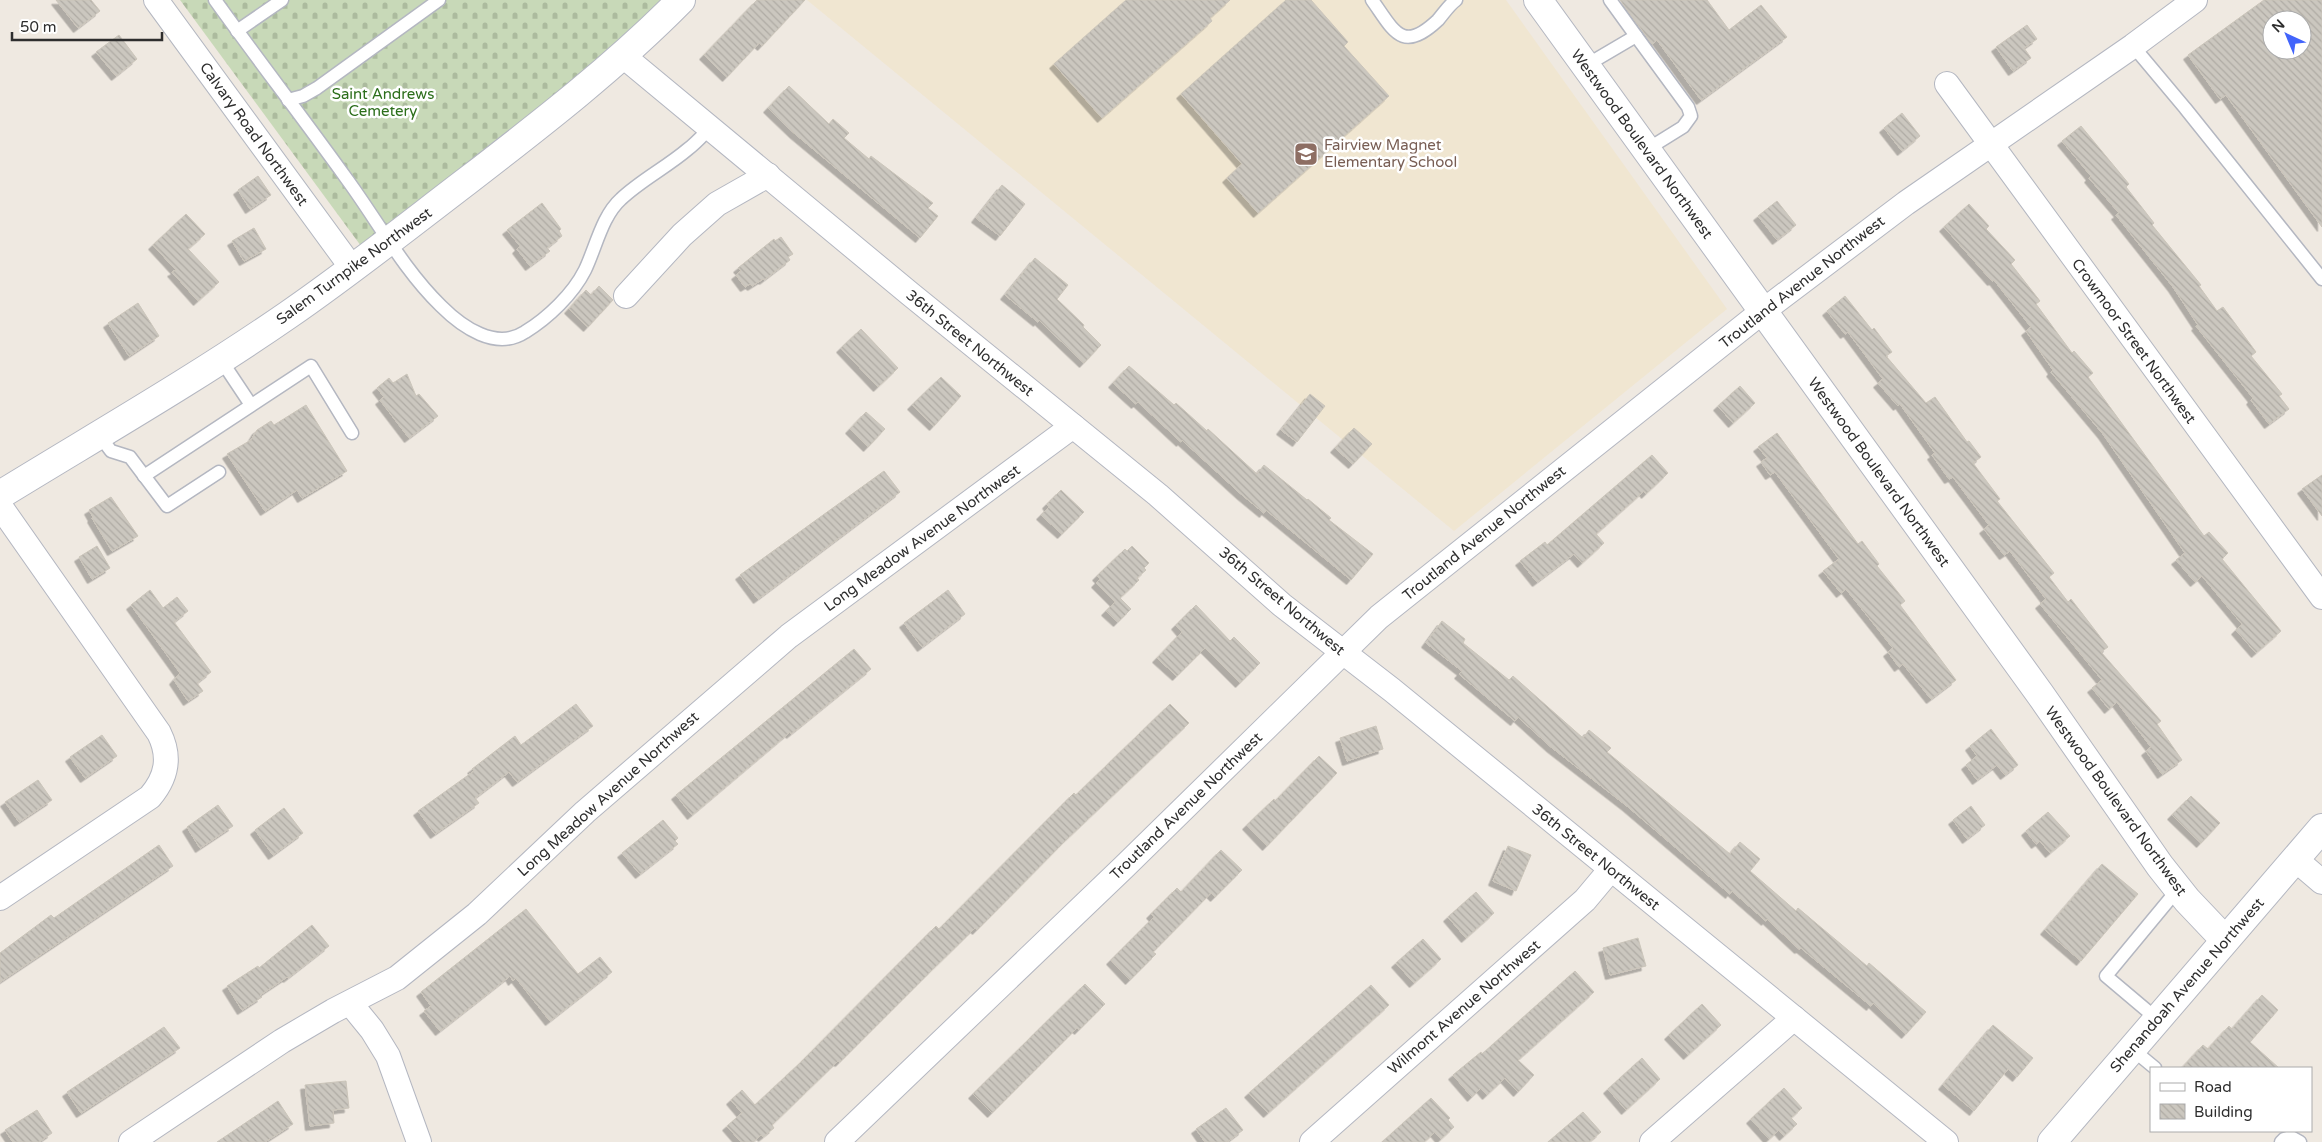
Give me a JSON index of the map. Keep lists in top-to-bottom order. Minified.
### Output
{"streets":{"street":["Calvary Road Northwest","Westwood Boulevard Northwest","Salem Turnpike Northwest","Troutland Avenue Northwest","Crowmoor Street Northwest","36th Street Northwest","Long Meadow Avenue Northwest","Shenandoah Avenue Northwest","Wilmont Avenue Northwest"]},"crossings":[["Calvary Road Northwest","Salem Turnpike Northwest"],["Westwood Boulevard Northwest","Troutland Avenue Northwest"],["Westwood Boulevard Northwest","Shenandoah Avenue Northwest"],["Salem Turnpike Northwest","36th Street Northwest"],["Troutland Avenue Northwest","Crowmoor Street Northwest"],["Troutland Avenue Northwest","36th Street Northwest"],["36th Street Northwest","Long Meadow Avenue Northwest"],["36th Street Northwest","Wilmont Avenue Northwest"]],"parks":["Saint Andrews Cemetery"],"places":{"school or university":["Fairview Magnet Elementary School"]},"legend":["Road","Building"],"scale_bar":"50 m","north":"top left"}
